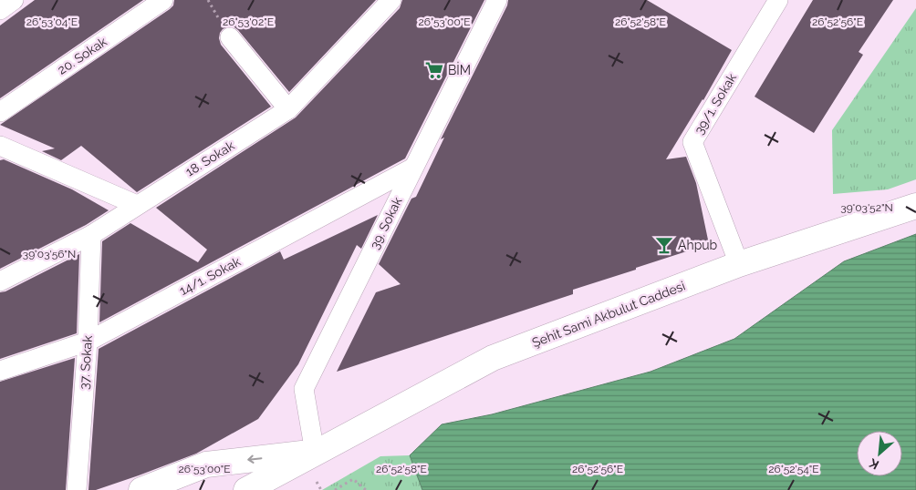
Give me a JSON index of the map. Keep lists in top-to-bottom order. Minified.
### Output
{"streets":{"main road":["Şehit Sami Akbulut Caddesi"],"street":["20. Sokak","39/1. Sokak","18. Sokak","39. Sokak","14/1. Sokak","37. Sokak"]},"crossings":[["39/1. Sokak","Şehit Sami Akbulut Caddesi"],["18. Sokak","37. Sokak"],["39. Sokak","14/1. Sokak"],["39. Sokak","Şehit Sami Akbulut Caddesi"],["14/1. Sokak","37. Sokak"]],"places":{"supermarket":["BİM"],"bar":["Ahpub"]},"north":"bottom left","coordinates":["26°53'04\"E","26°53'02\"E","26°53'00\"E","26°52'58\"E","26°52'56\"E","39°03'52\"N","39°03'56\"N","26°52'54\"E"]}
